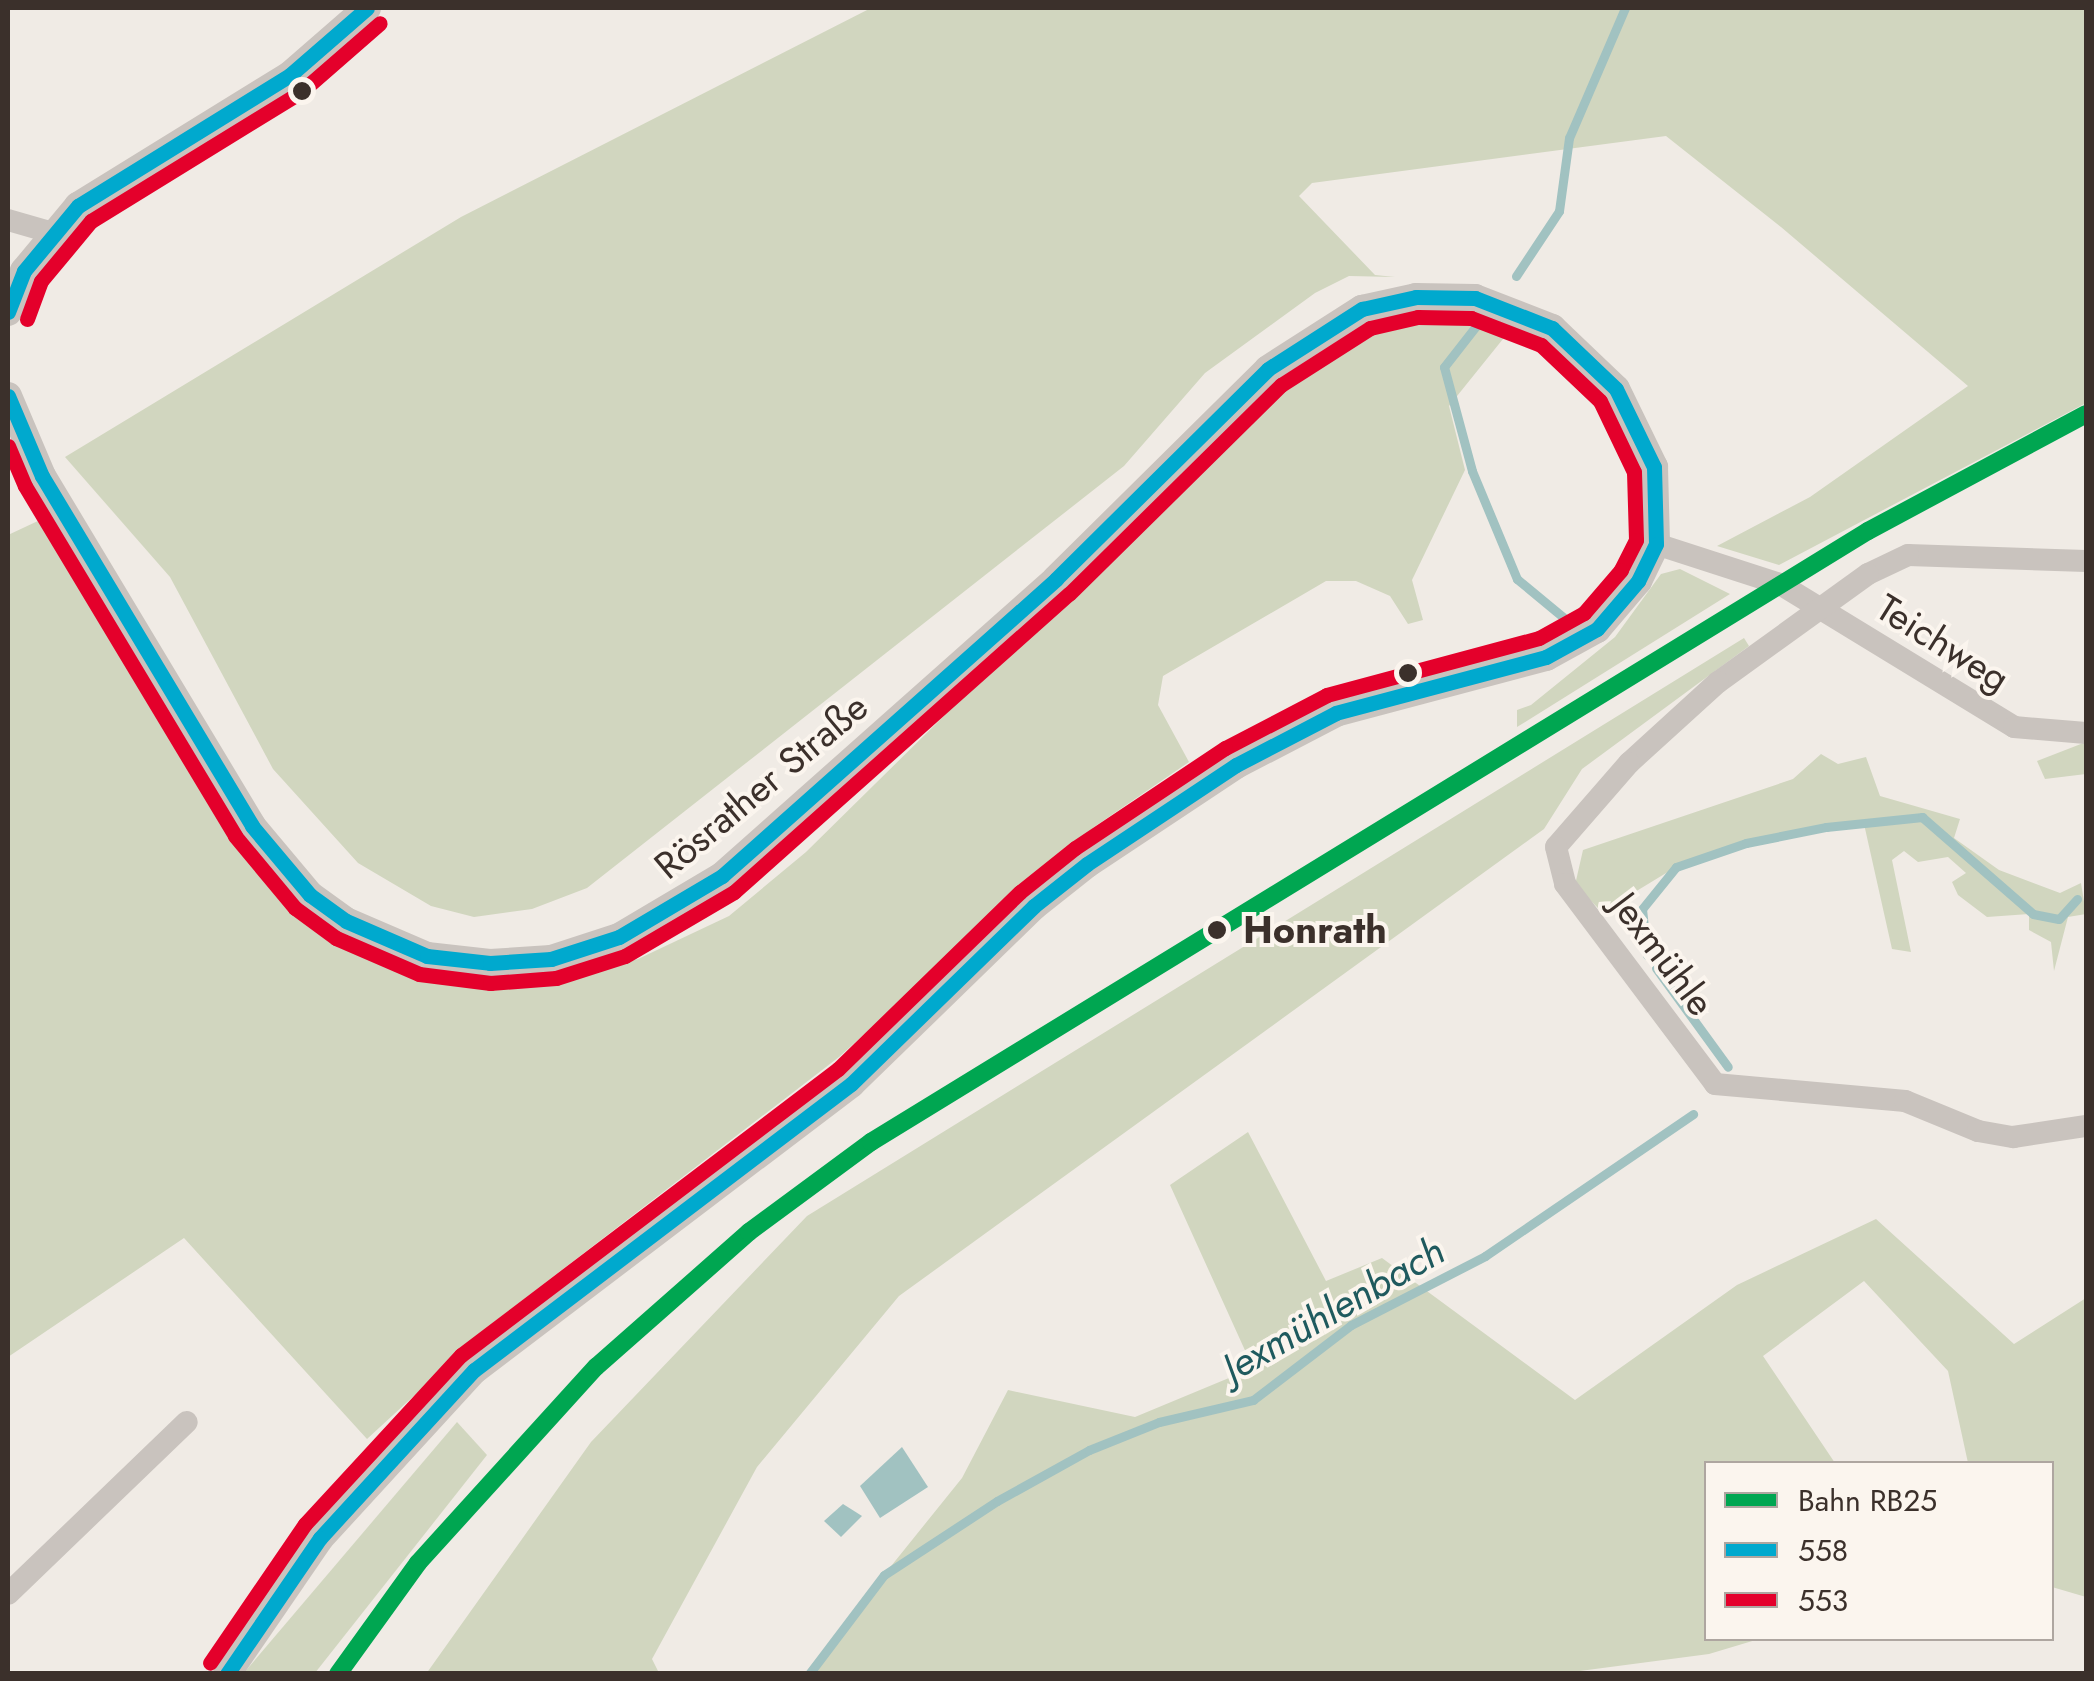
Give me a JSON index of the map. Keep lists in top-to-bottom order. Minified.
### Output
{"streets":{"street":["Teichweg","Rösrather Straße","Jexmühle"]},"crossings":[["Teichweg","Jexmühle"]],"water":["Jexmühlenbach"],"places":["Honrath"],"lines":["transit line 558","transit line 553","rail line RB25"],"legend":["Bahn RB25","558","553"]}
